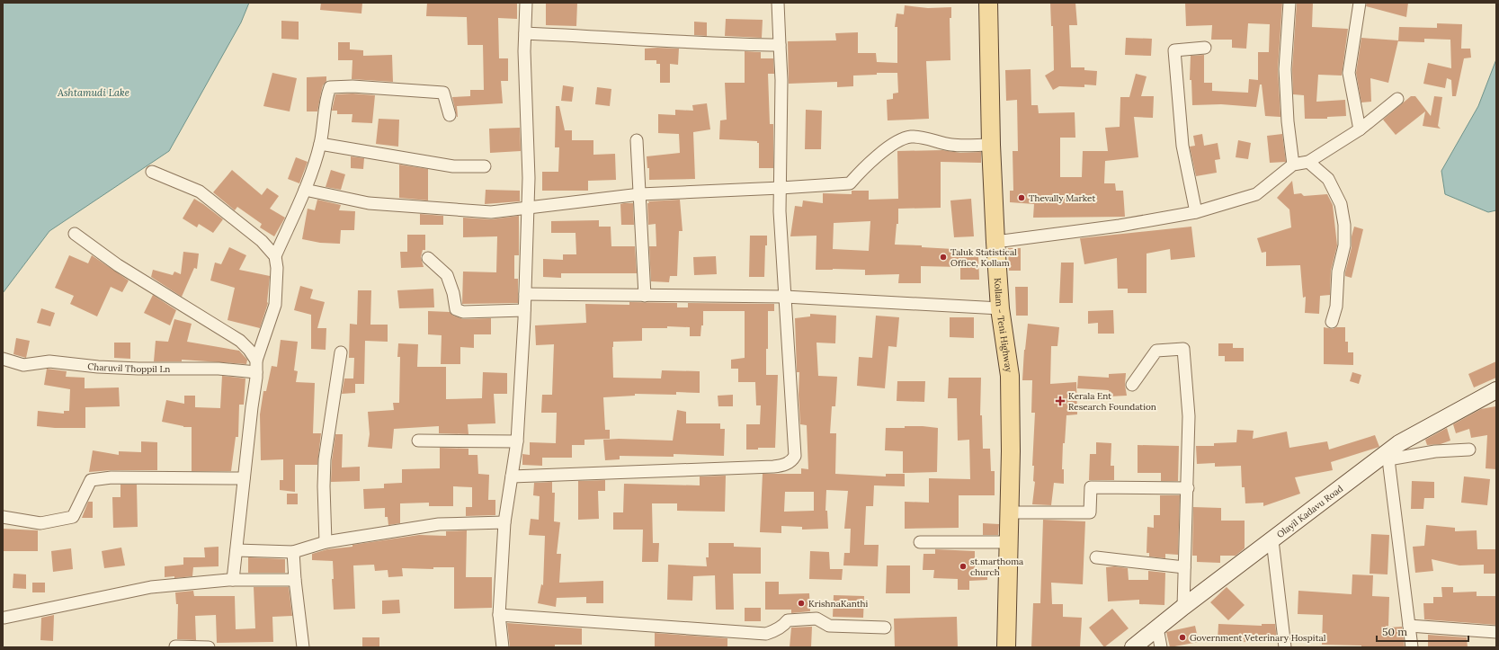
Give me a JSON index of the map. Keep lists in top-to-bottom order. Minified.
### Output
{"streets":{"main road":["Kollam - Teni Highway"],"street":["Charuvil Thoppil Ln","Olayil Kadavu Road"]},"water":["Ashtamudi Lake"],"places":{"other":["Thevally Market","Taluk Statistical Office, Kollam","st.marthoma church","KrishnaKanthi","Government Veterinary Hospital"],"health":["Kerala Ent Research Foundation"]},"scale_bar":"50 m"}
